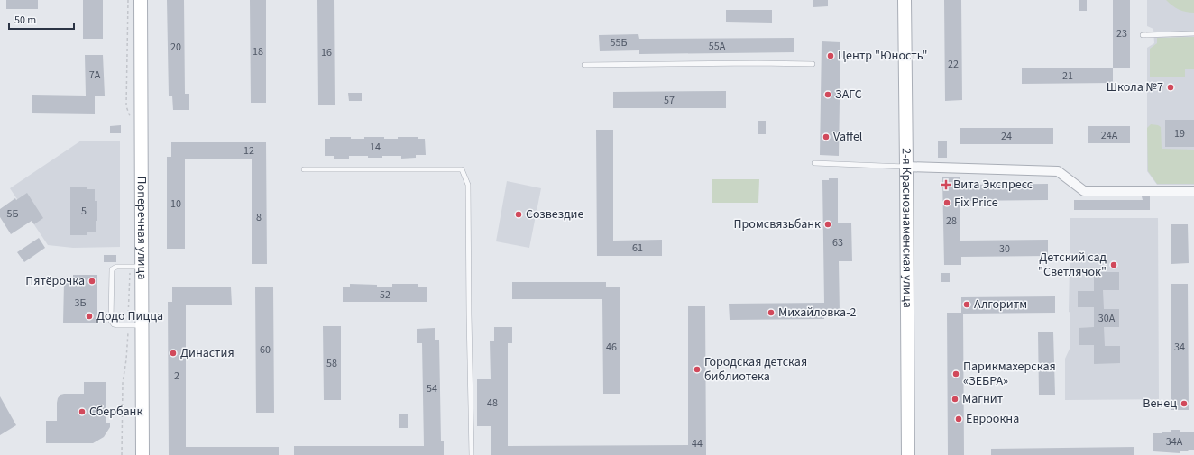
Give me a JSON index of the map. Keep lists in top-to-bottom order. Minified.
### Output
{"streets":{"street":["Поперечная улица","2-я Краснознаменская улица"]},"places":{"other":["Центр \"Юность\"","Школа №7","ЗАГС","Vaffel","Fix Price","Созвездие","Промсвязьбанк","Детский сад \"Светлячок\"","Пятёрочка","Алгоритм","Михайловка-2","Додо Пицца","Династия","Городская детская библиотека","Парикмахерская «ЗЕБРА»","Магнит","Венец","Сбербанк","Евроокна"],"health":["Вита Экспресс"]},"house_numbers":["23","55Б","55А","20","18","16","22","7А","21","57","19","24А","24","14","12","10","5","5Б","8","28","63","61","30","52","3Б","30А","46","34","60","58","2","54","48","34А","44"],"scale_bar":"50 m"}
